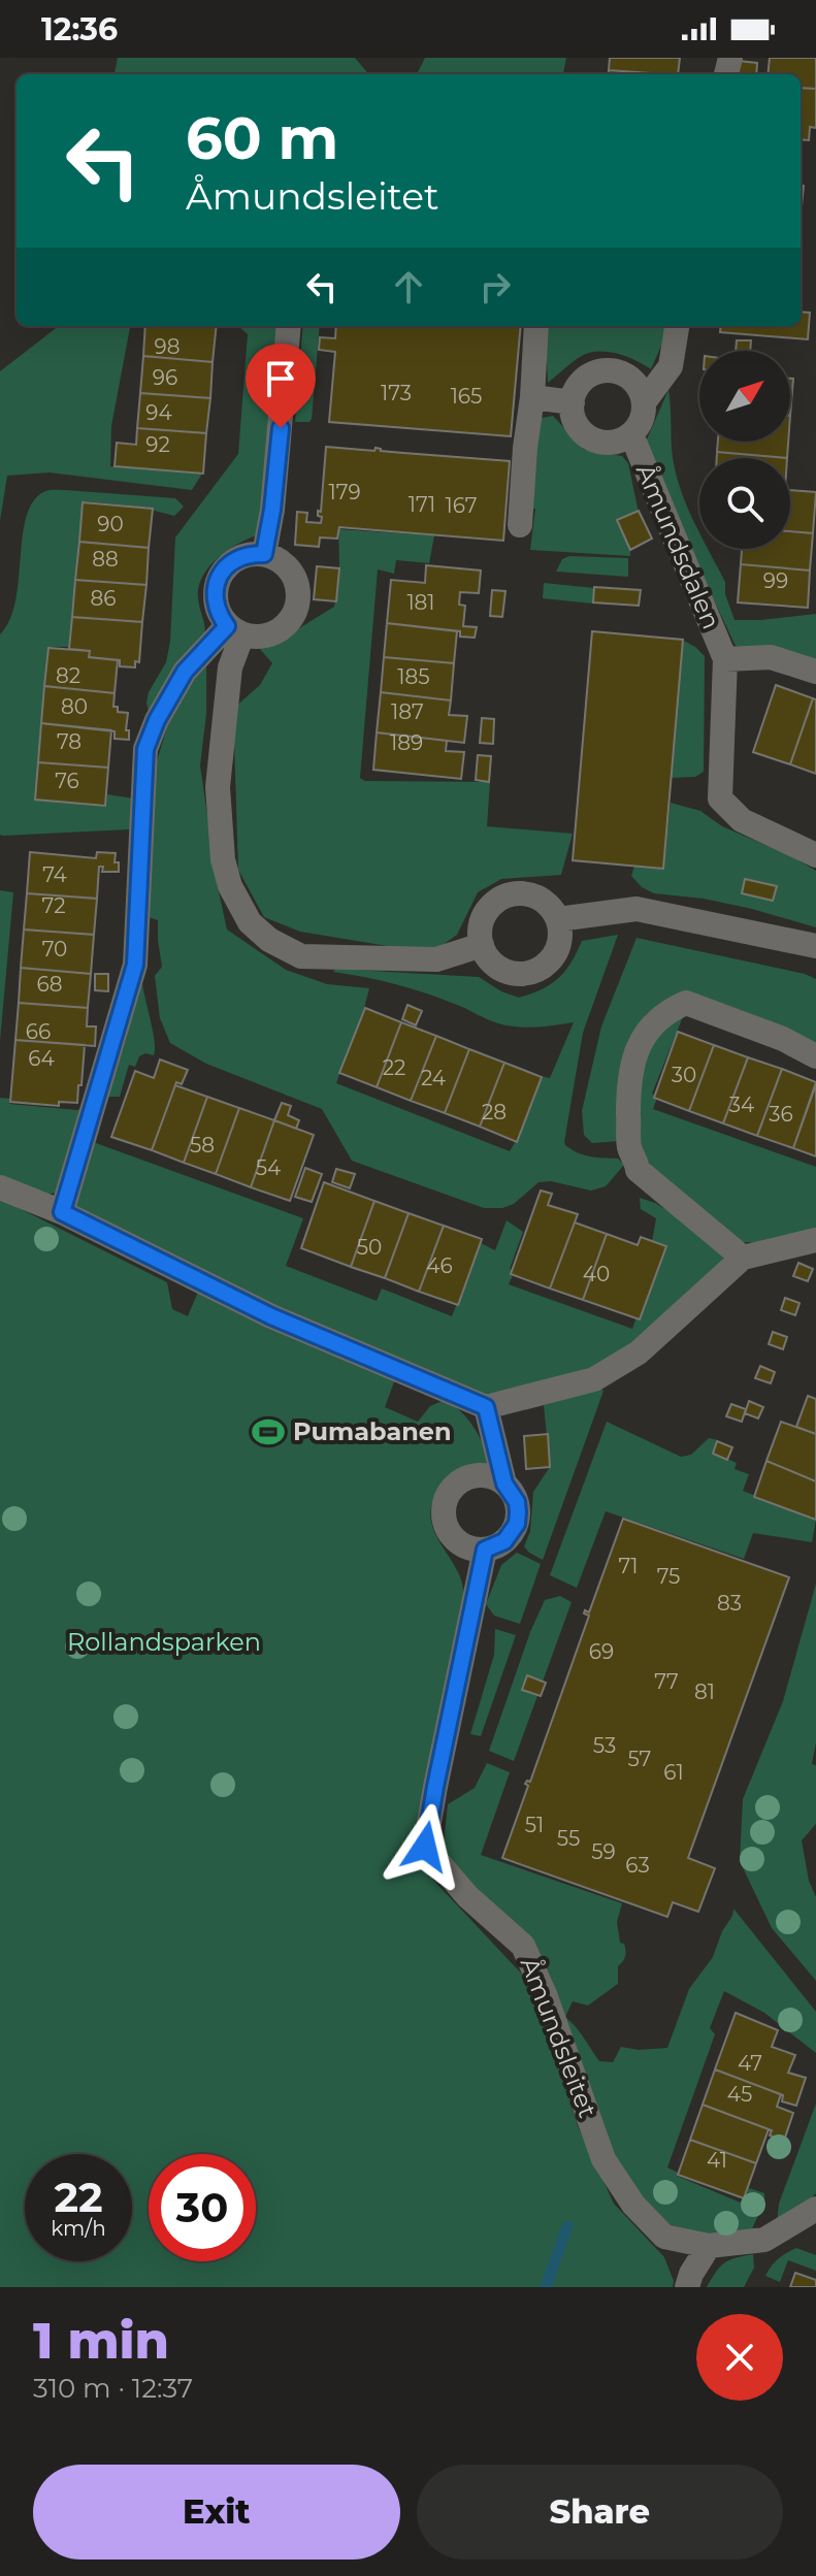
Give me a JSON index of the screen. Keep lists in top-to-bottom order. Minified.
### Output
{"streets":{"street":["Åmundsdalen","Åmundsleitet"]},"parks":["Rollandsparken"],"places":{"sports":["Pumabanen"]},"house_numbers":["98","96","173","165","94","92","179","171","167","90","88","99","86","181","82","185","80","187","78","189","76","74","72","70","68","66","64","22","30","24","34","28","36","58","54","50","46","40","71","75","83","69","77","81","53","57","61","51","55","59","63","47","45","41"],"north":"top right","page":{"status":"12:36","turn":["60 m","Åmundsleitet"],"speed":"22 km/h","limit":"30","heading":["1 min","310 m · 12:37"],"buttons":["Exit","Share"]}}
